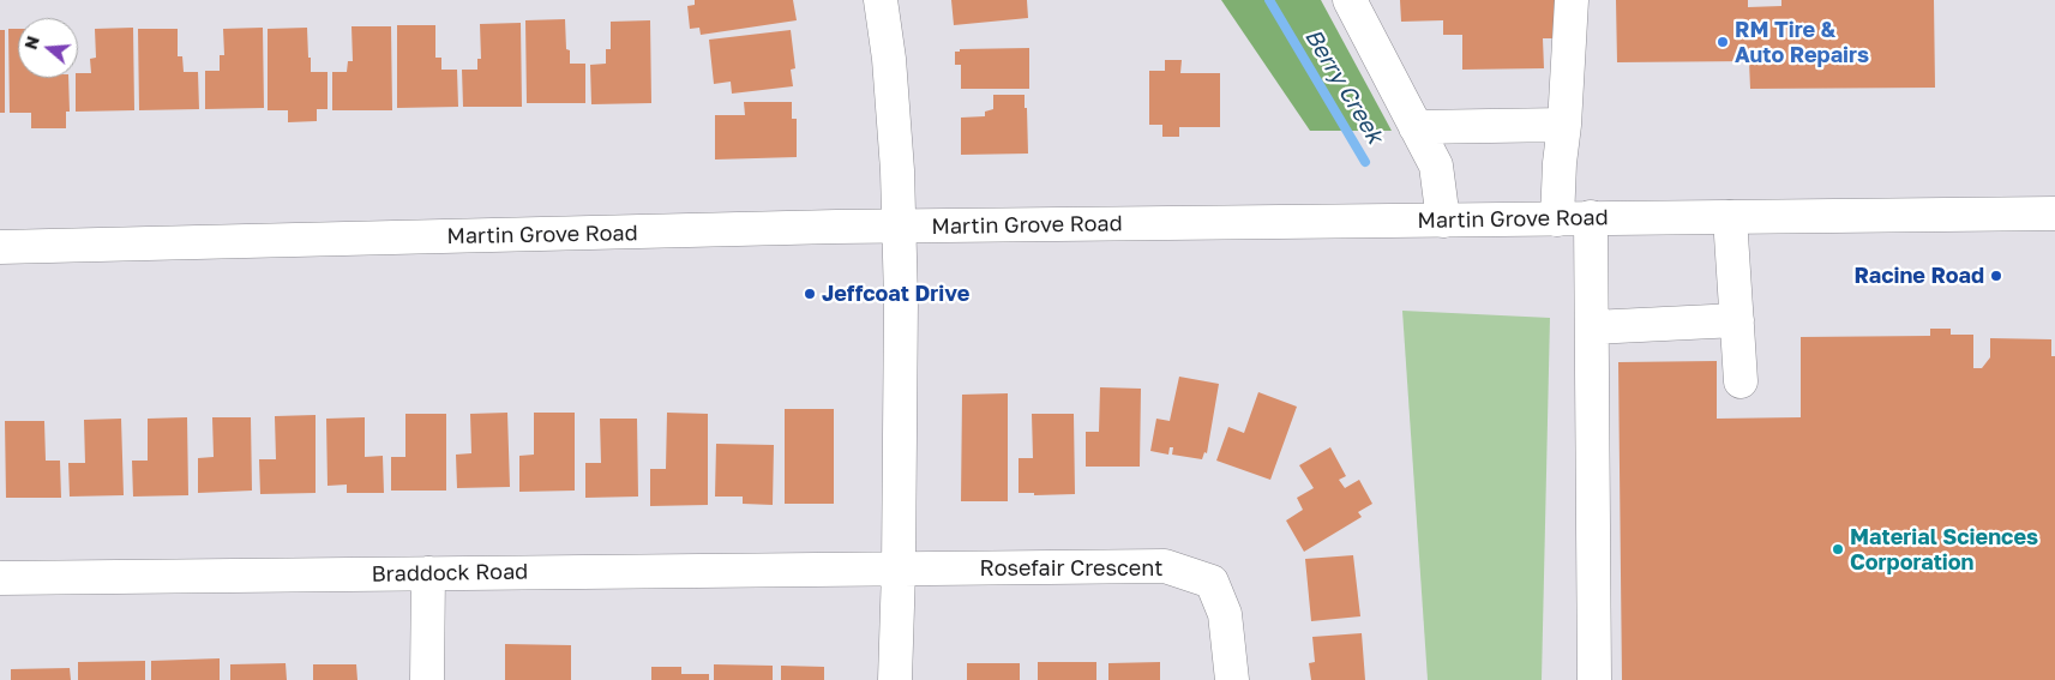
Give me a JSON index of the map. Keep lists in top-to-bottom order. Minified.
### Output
{"streets":{"street":["Martin Grove Road","Rosefair Crescent","Braddock Road"]},"crossings":[["Rosefair Crescent","Braddock Road"]],"water":["Berry Creek"],"places":["RM Tire & Auto Repairs","Racine Road","Jeffcoat Drive","Material Sciences Corporation"],"north":"left"}
